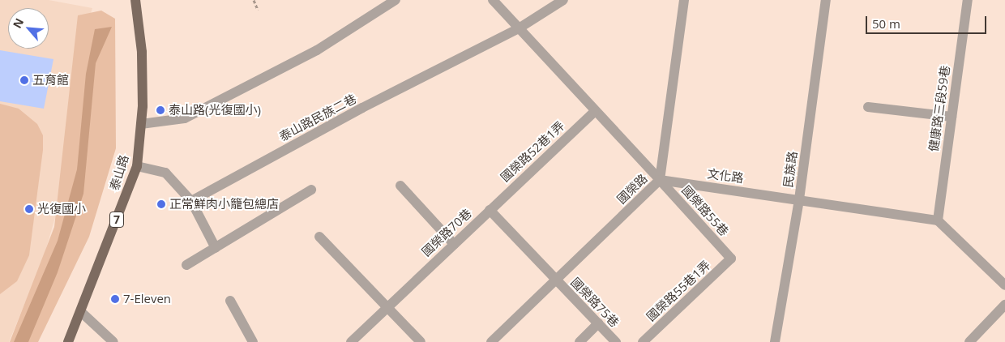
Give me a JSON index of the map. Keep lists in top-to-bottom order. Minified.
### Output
{"streets":{"main road":["泰山路","7"],"street":["健康路三段59巷","泰山路民族二巷","國榮路52巷1弄","民族路","文化路","國榮路","國榮路55巷","國榮路70巷","國榮路55巷1弄","國榮路75巷"]},"crossings":[["健康路三段59巷","文化路"],["國榮路52巷1弄","國榮路70巷"],["民族路","文化路"],["文化路","國榮路"],["文化路","國榮路55巷"],["國榮路","國榮路55巷"],["國榮路","國榮路70巷"],["國榮路","國榮路75巷"],["國榮路55巷","國榮路55巷1弄"],["國榮路70巷","國榮路75巷"]],"places":["五育館","泰山路(光復國小)","正常鮮肉小籠包總店","光復國小","7-Eleven"],"scale_bar":"50 m","north":"top left"}
